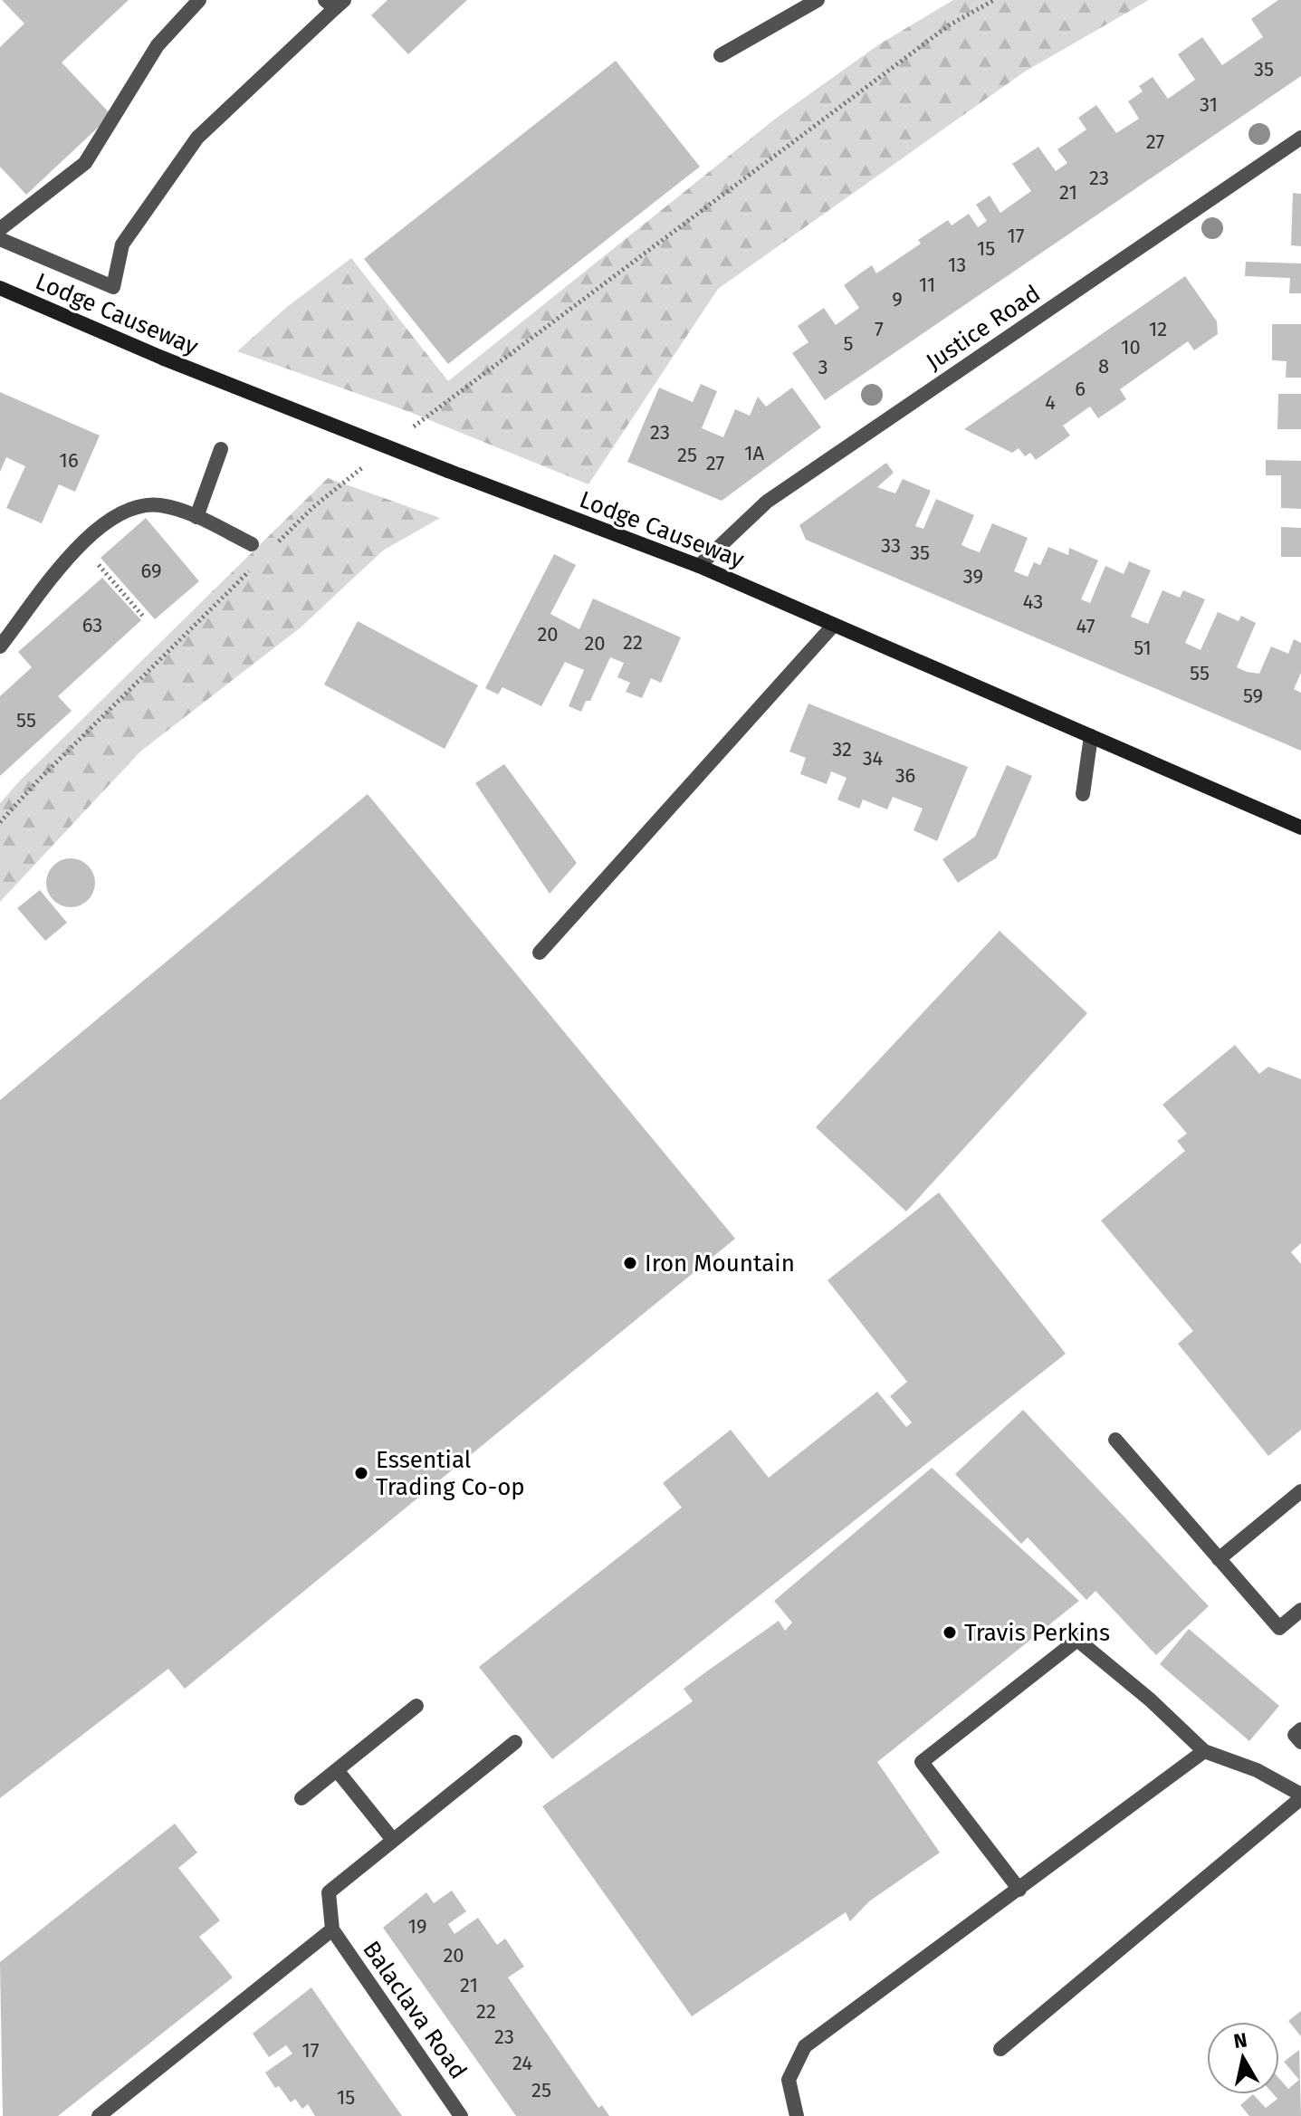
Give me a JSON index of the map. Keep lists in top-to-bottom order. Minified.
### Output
{"streets":{"main road":["Lodge Causeway"],"street":["Justice Road","Balaclava Road"]},"crossings":[["Lodge Causeway","Justice Road"]],"places":["Iron Mountain","Essential Trading Co-op","Travis Perkins"],"house_numbers":["35","31","27","23","21","17","15","13","11","9","7","12","5","10","8","3","6","4","23","1A","25","16","27","33","35","69","39","43","63","47","20","22","20","51","55","59","55","32","34","36","19","20","21","22","23","17","24","25","15"],"north":"top"}
